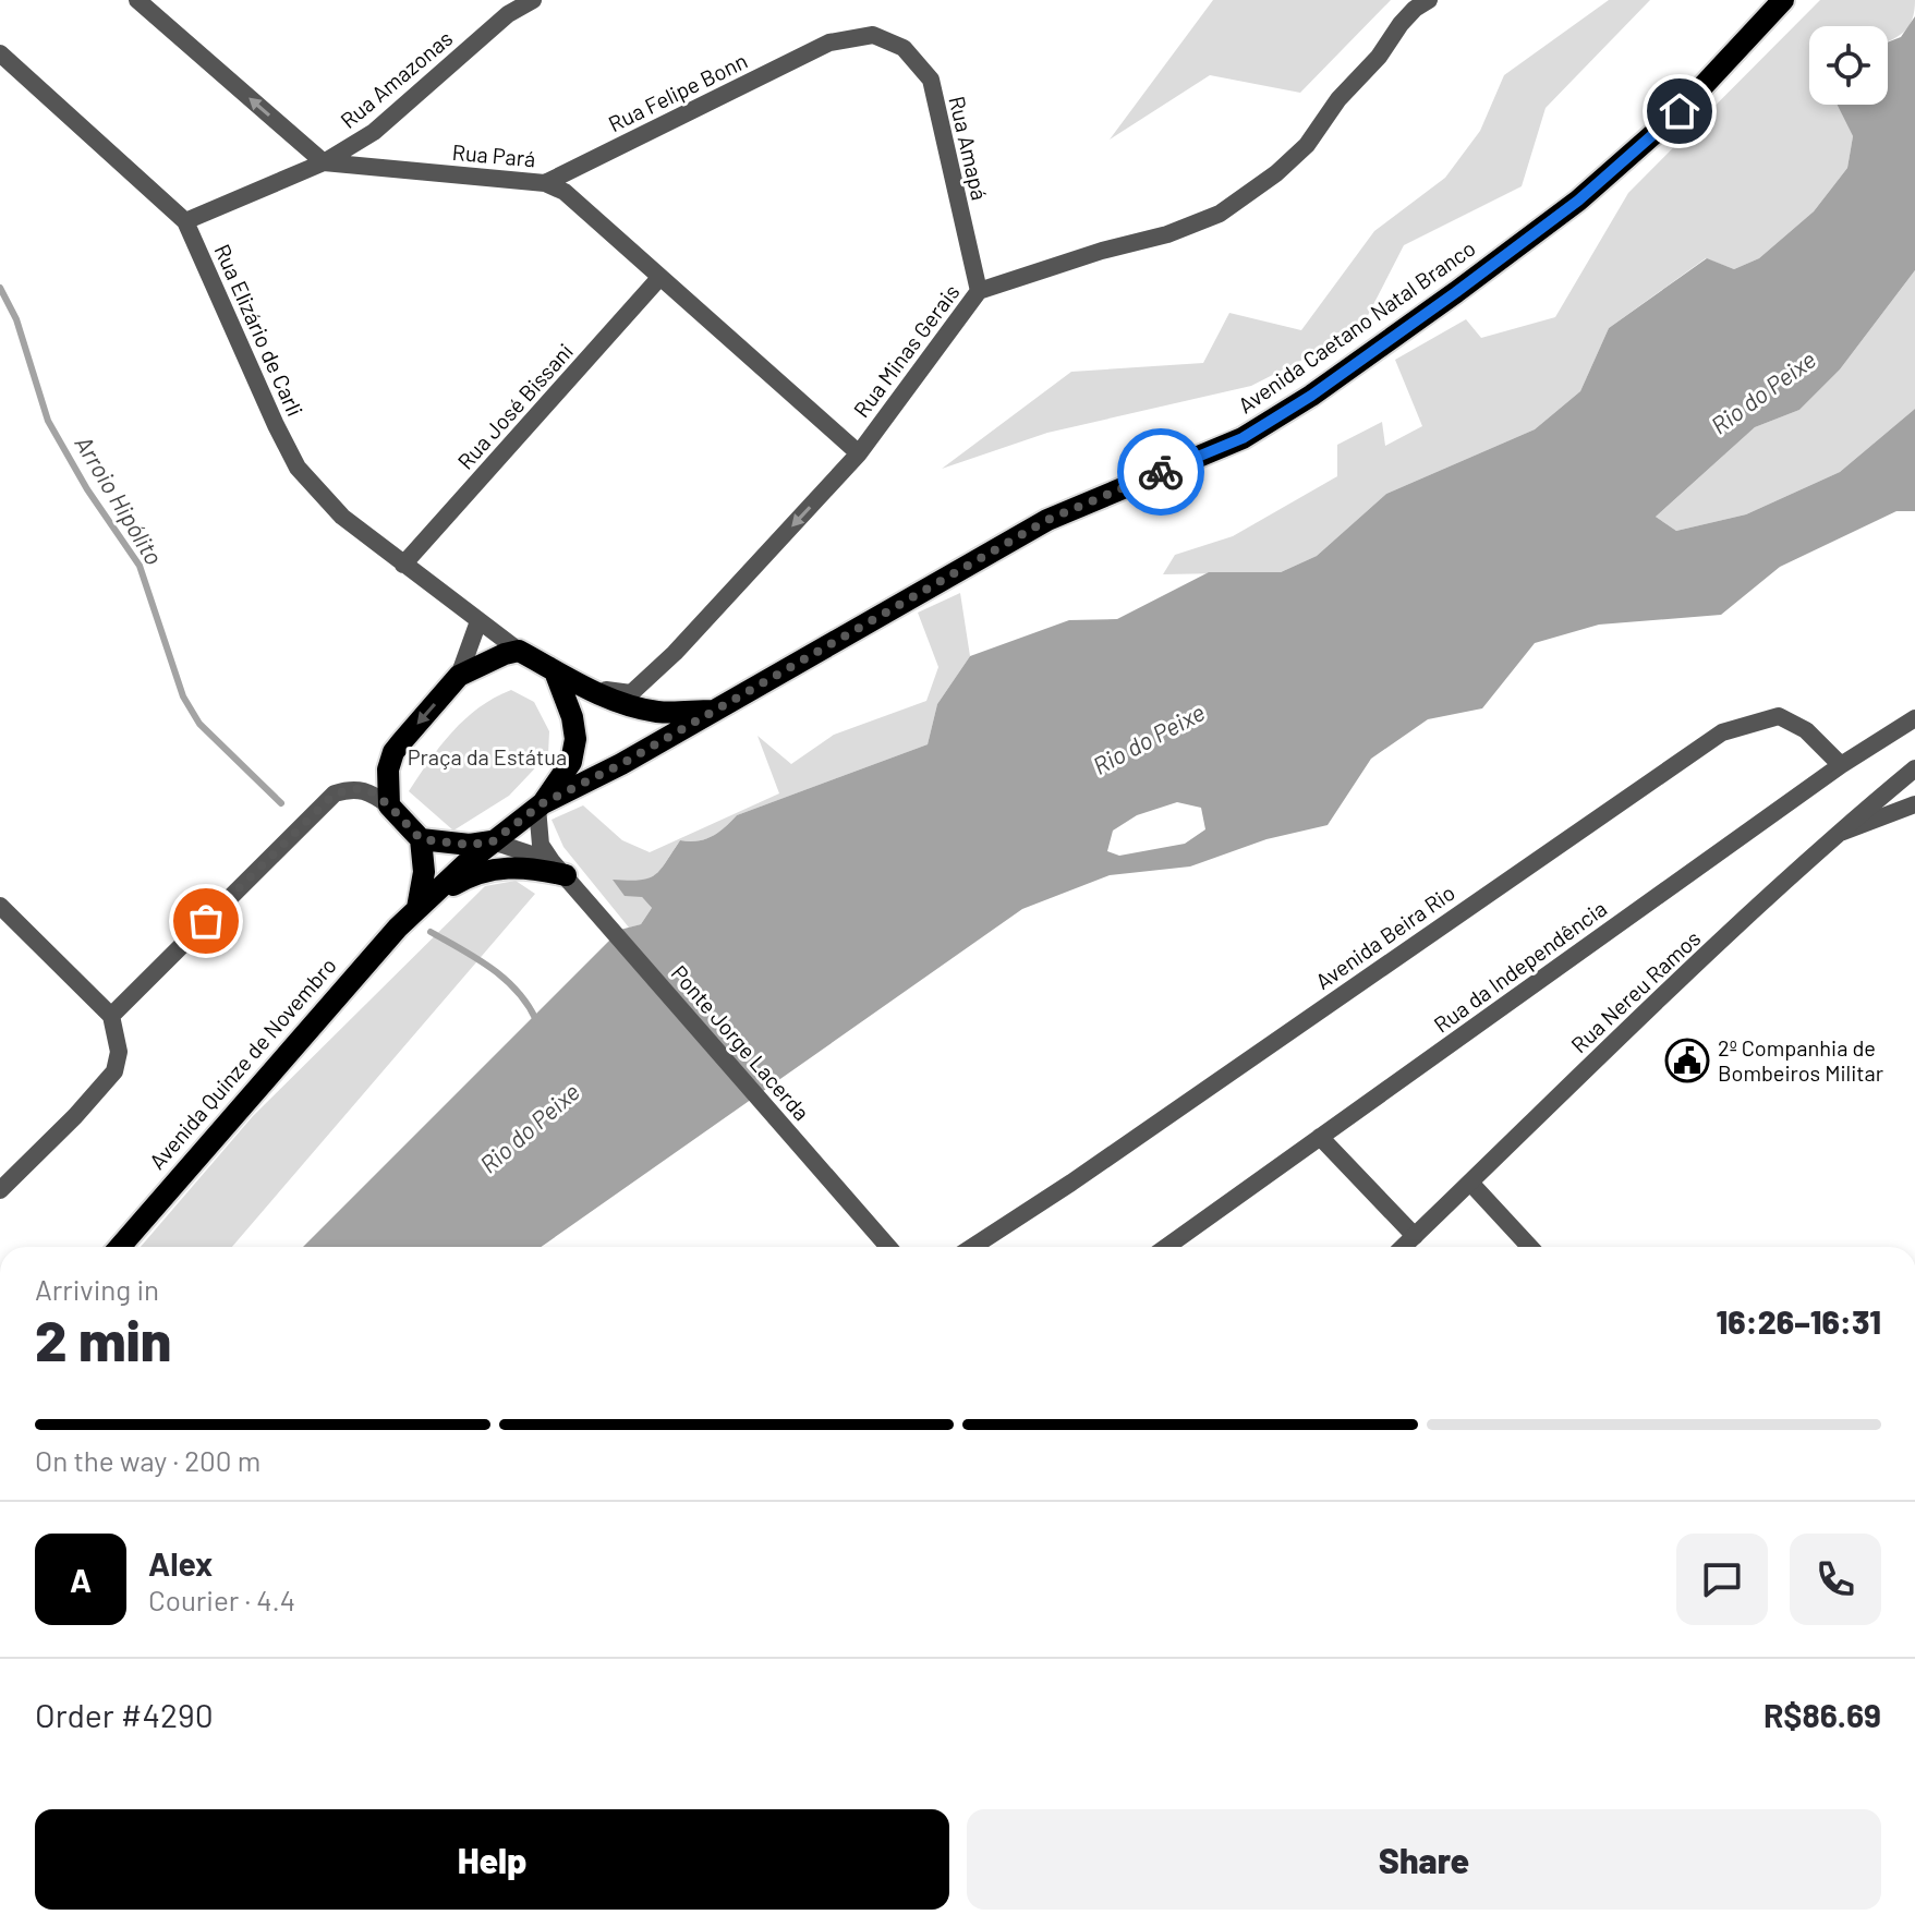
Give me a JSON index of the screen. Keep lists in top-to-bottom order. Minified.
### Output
{"streets":{"main road":["Avenida Caetano Natal Branco","Avenida Quinze de Novembro"],"street":["Rua Amazonas","Rua Felipe Bonn","Rua Amapá","Rua Pará","Rua Elizário de Carli","Rua Minas Gerais","Rua José Bissani","Avenida Beira Rio","Rua da Independência","Rua Nereu Ramos","Ponte Jorge Lacerda"]},"crossings":[["Rua Amazonas","Rua Pará"],["Rua Amazonas","Rua Elizário de Carli"],["Rua Felipe Bonn","Rua Amapá"],["Rua Felipe Bonn","Rua Pará"],["Rua Amapá","Rua Minas Gerais"],["Rua Pará","Rua Minas Gerais"],["Rua Pará","Rua José Bissani"],["Avenida Caetano Natal Branco","Rua Elizário de Carli"],["Avenida Caetano Natal Branco","Rua Minas Gerais"],["Avenida Caetano Natal Branco","Ponte Jorge Lacerda"],["Avenida Caetano Natal Branco","Avenida Quinze de Novembro"],["Rua Elizário de Carli","Rua José Bissani"],["Rua Elizário de Carli","Ponte Jorge Lacerda"],["Rua Elizário de Carli","Avenida Quinze de Novembro"],["Avenida Beira Rio","Rua da Independência"],["Ponte Jorge Lacerda","Avenida Quinze de Novembro"]],"water":["Rio do Peixe","Arroio Hipólito"],"parks":["Praça da Estátua"],"places":{"public building":["2º Companhia de Bombeiros Militar"]},"page":{"heading":["2 min","Arriving in","16:26–16:31"],"panel":["Alex","Courier · 4.4","Order #4290","R$86.69"],"bar":"On the way · 200 m","round":"A","buttons":["Help","Share"]}}
